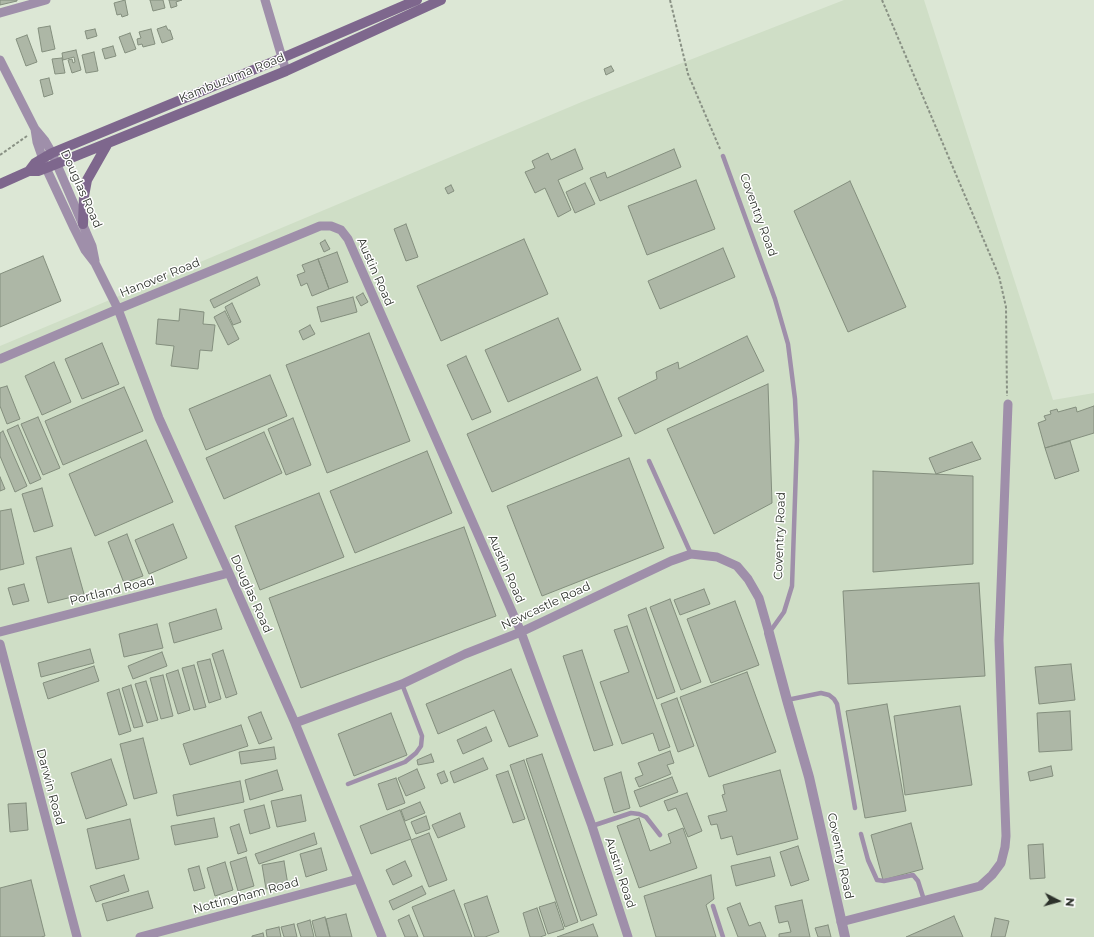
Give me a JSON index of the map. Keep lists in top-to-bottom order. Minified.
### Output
{"streets":{"main road":["Kambuzuma Road"],"street":["Douglas Road","Coventry Road","Austin Road","Hanover Road","Portland Road","Newcastle Road","Darwin Road","Nottingham Road"]},"crossings":[["Kambuzuma Road","Douglas Road"],["Douglas Road","Hanover Road"],["Douglas Road","Portland Road"],["Douglas Road","Newcastle Road"],["Douglas Road","Nottingham Road"],["Coventry Road","Newcastle Road"],["Austin Road","Hanover Road"],["Austin Road","Newcastle Road"]],"north":"right"}
